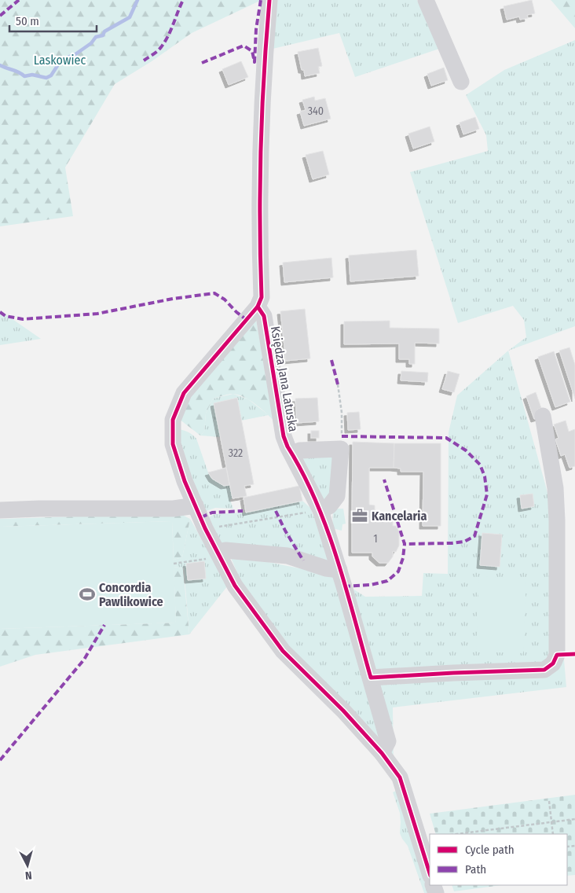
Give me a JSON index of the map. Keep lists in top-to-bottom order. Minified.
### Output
{"streets":{"street":["Księdza Jana Latuska"]},"parks":["Laskowiec"],"places":{"office":["Kancelaria"],"sports":["Concordia Pawlikowice"]},"house_numbers":["340","322","1"],"legend":["Cycle path","Path"],"scale_bar":"50 m","north":"bottom"}
